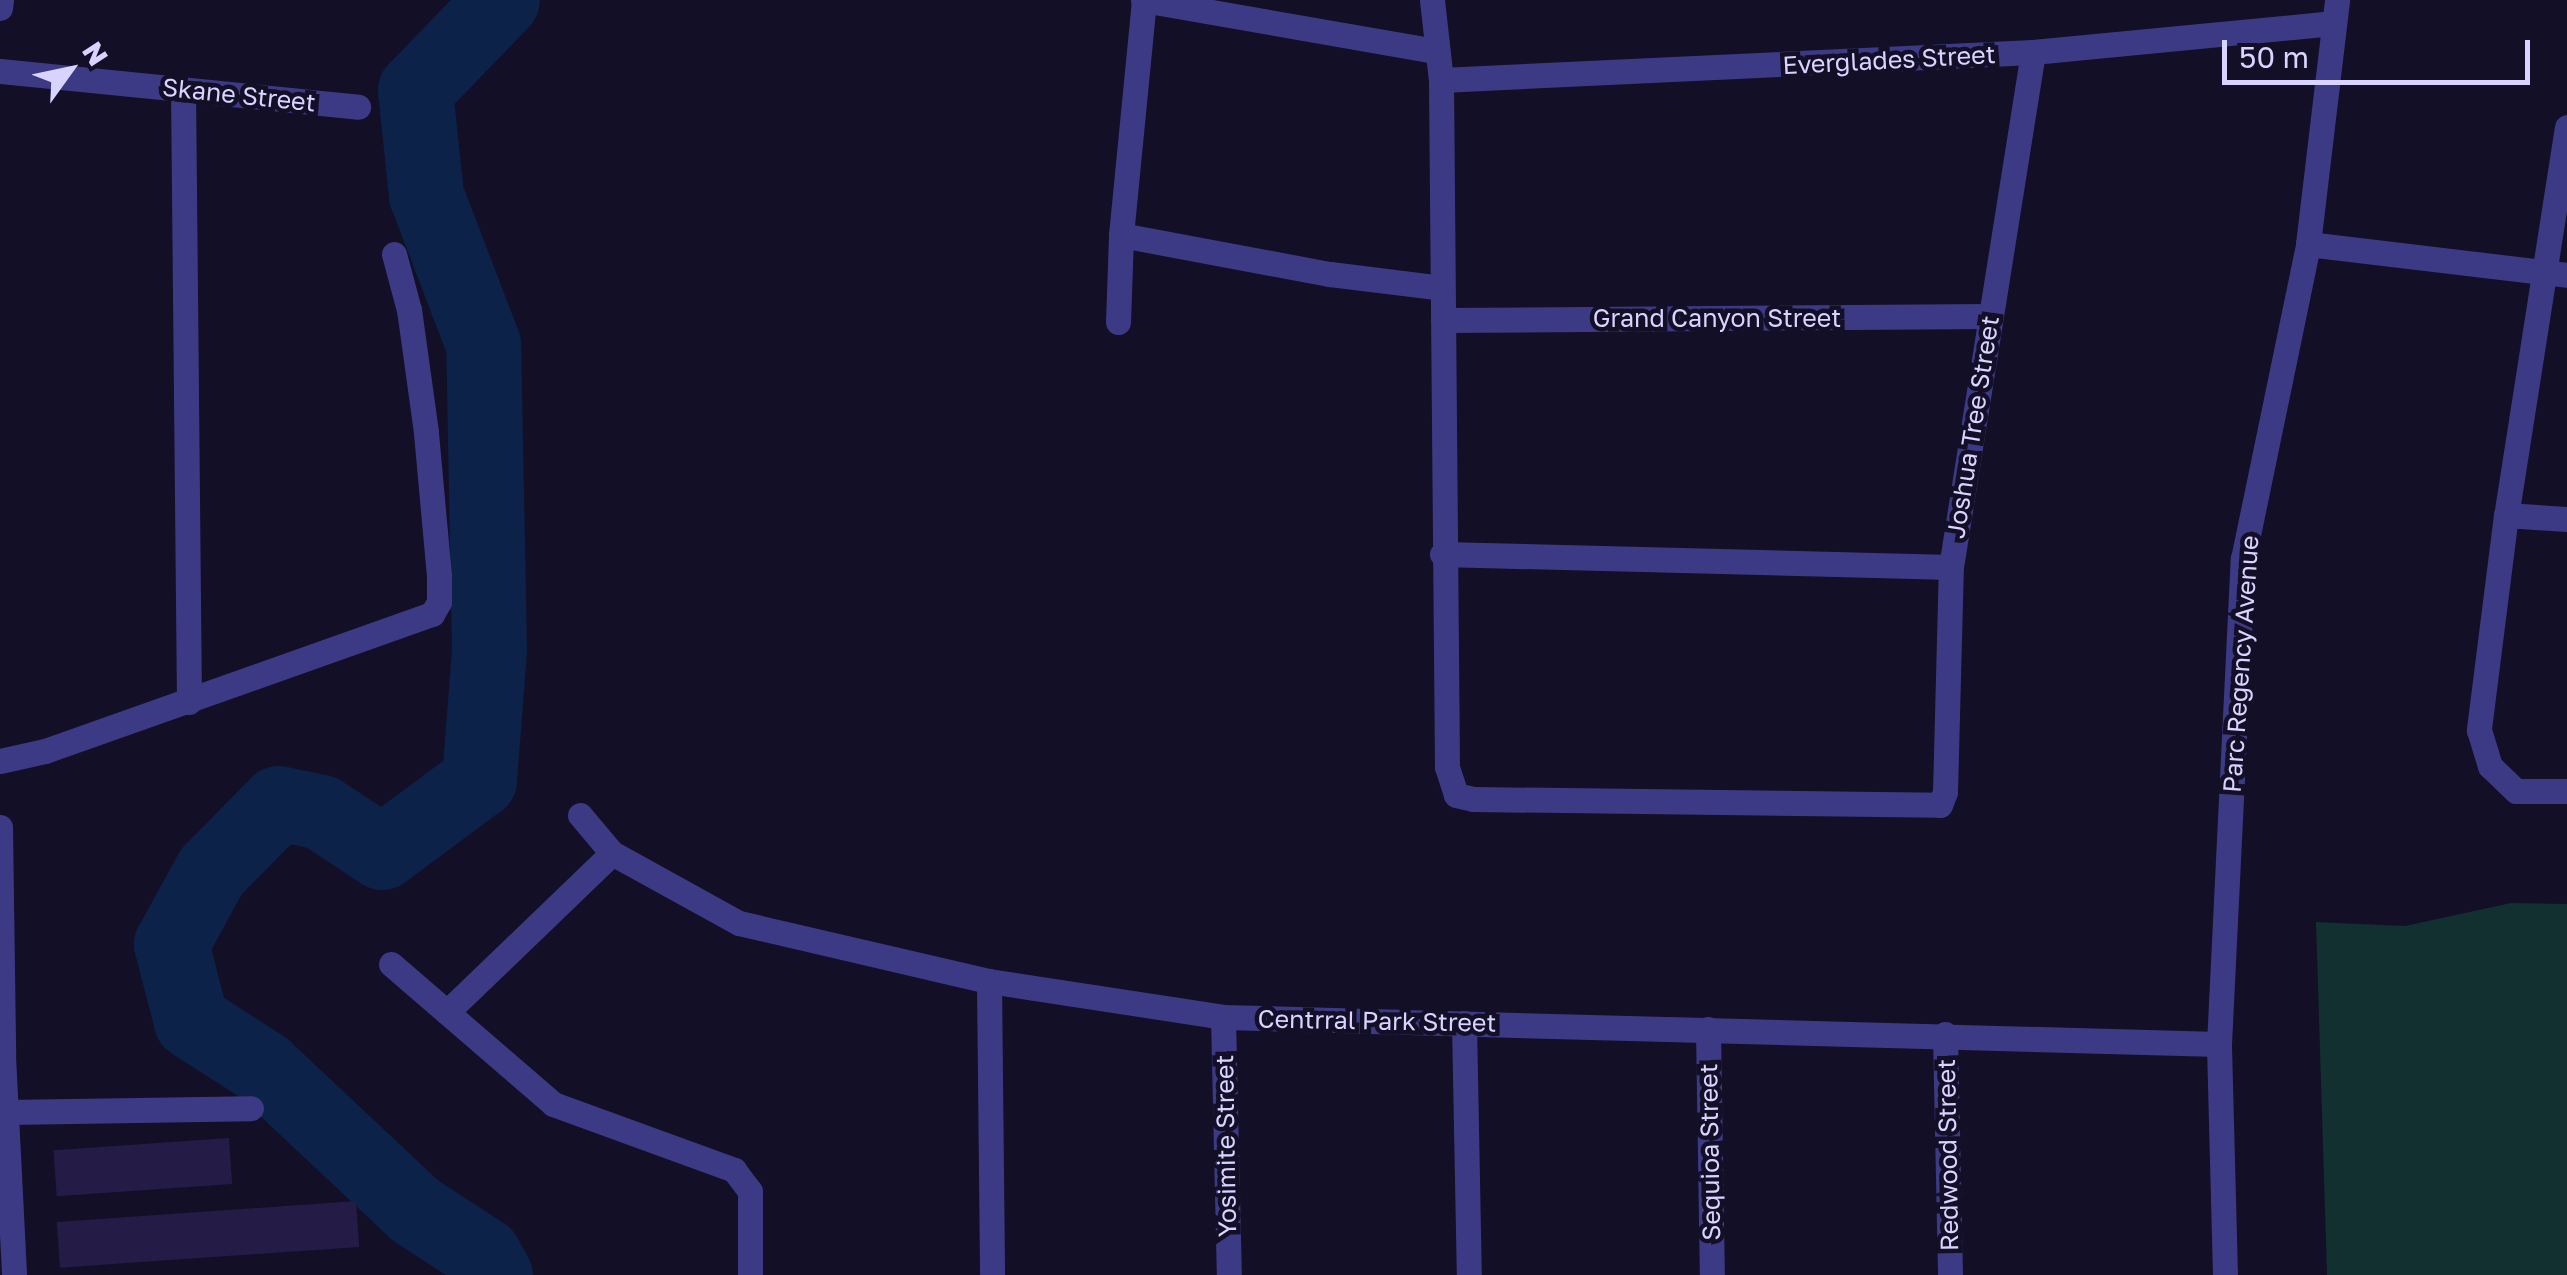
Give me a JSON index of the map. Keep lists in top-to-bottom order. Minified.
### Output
{"streets":{"street":["Everglades Street","Skane Street","Grand Canyon Street","Joshua Tree Street","Parc Regency Avenue","Centrral Park Street","Yosimite Street","Sequioa Street","Redwood Street"]},"crossings":[["Everglades Street","Joshua Tree Street"],["Everglades Street","Parc Regency Avenue"],["Grand Canyon Street","Joshua Tree Street"],["Parc Regency Avenue","Centrral Park Street"],["Centrral Park Street","Yosimite Street"],["Centrral Park Street","Sequioa Street"],["Centrral Park Street","Redwood Street"]],"scale_bar":"50 m","north":"top right"}
